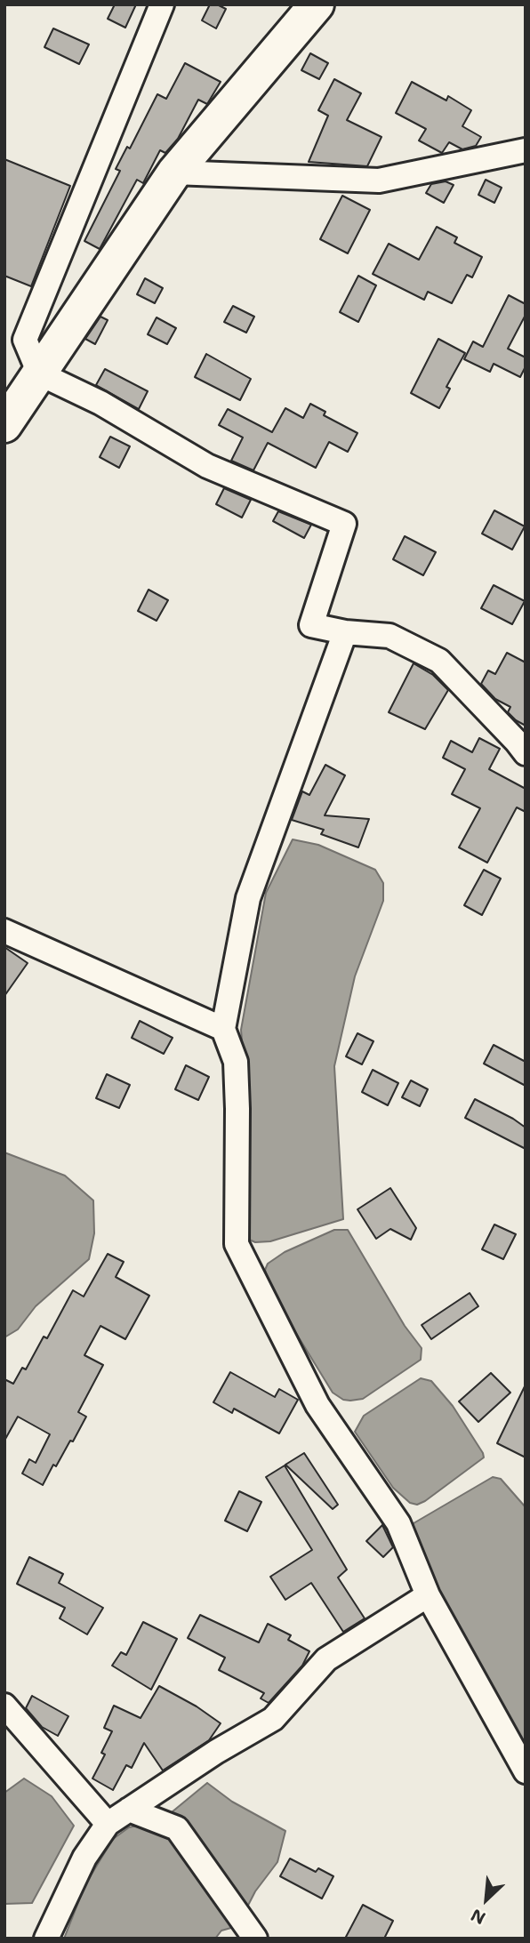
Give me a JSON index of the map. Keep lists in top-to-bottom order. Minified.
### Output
{"north":"bottom left"}
